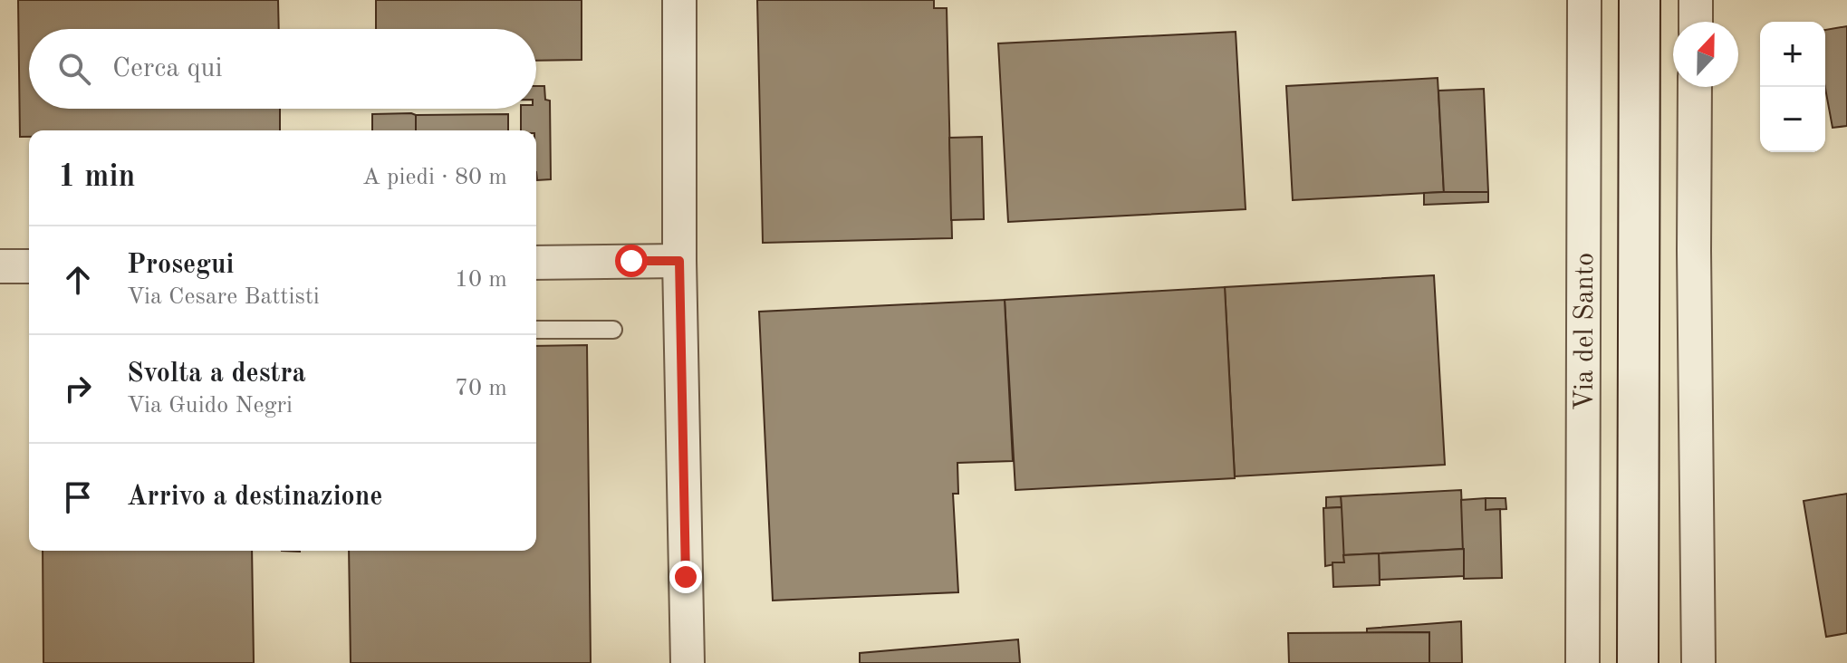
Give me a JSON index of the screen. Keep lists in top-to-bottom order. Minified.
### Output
{"streets":{"street":["Via del Santo"]},"north":"top","page":{"map_buttons":["+","−"],"search":"Cerca qui","heading":["1 min","A piedi · 80 m"],"list":[["Prosegui","Via Cesare Battisti","10 m"],["Svolta a destra","Via Guido Negri","70 m"],"Arrivo a destinazione"]}}
